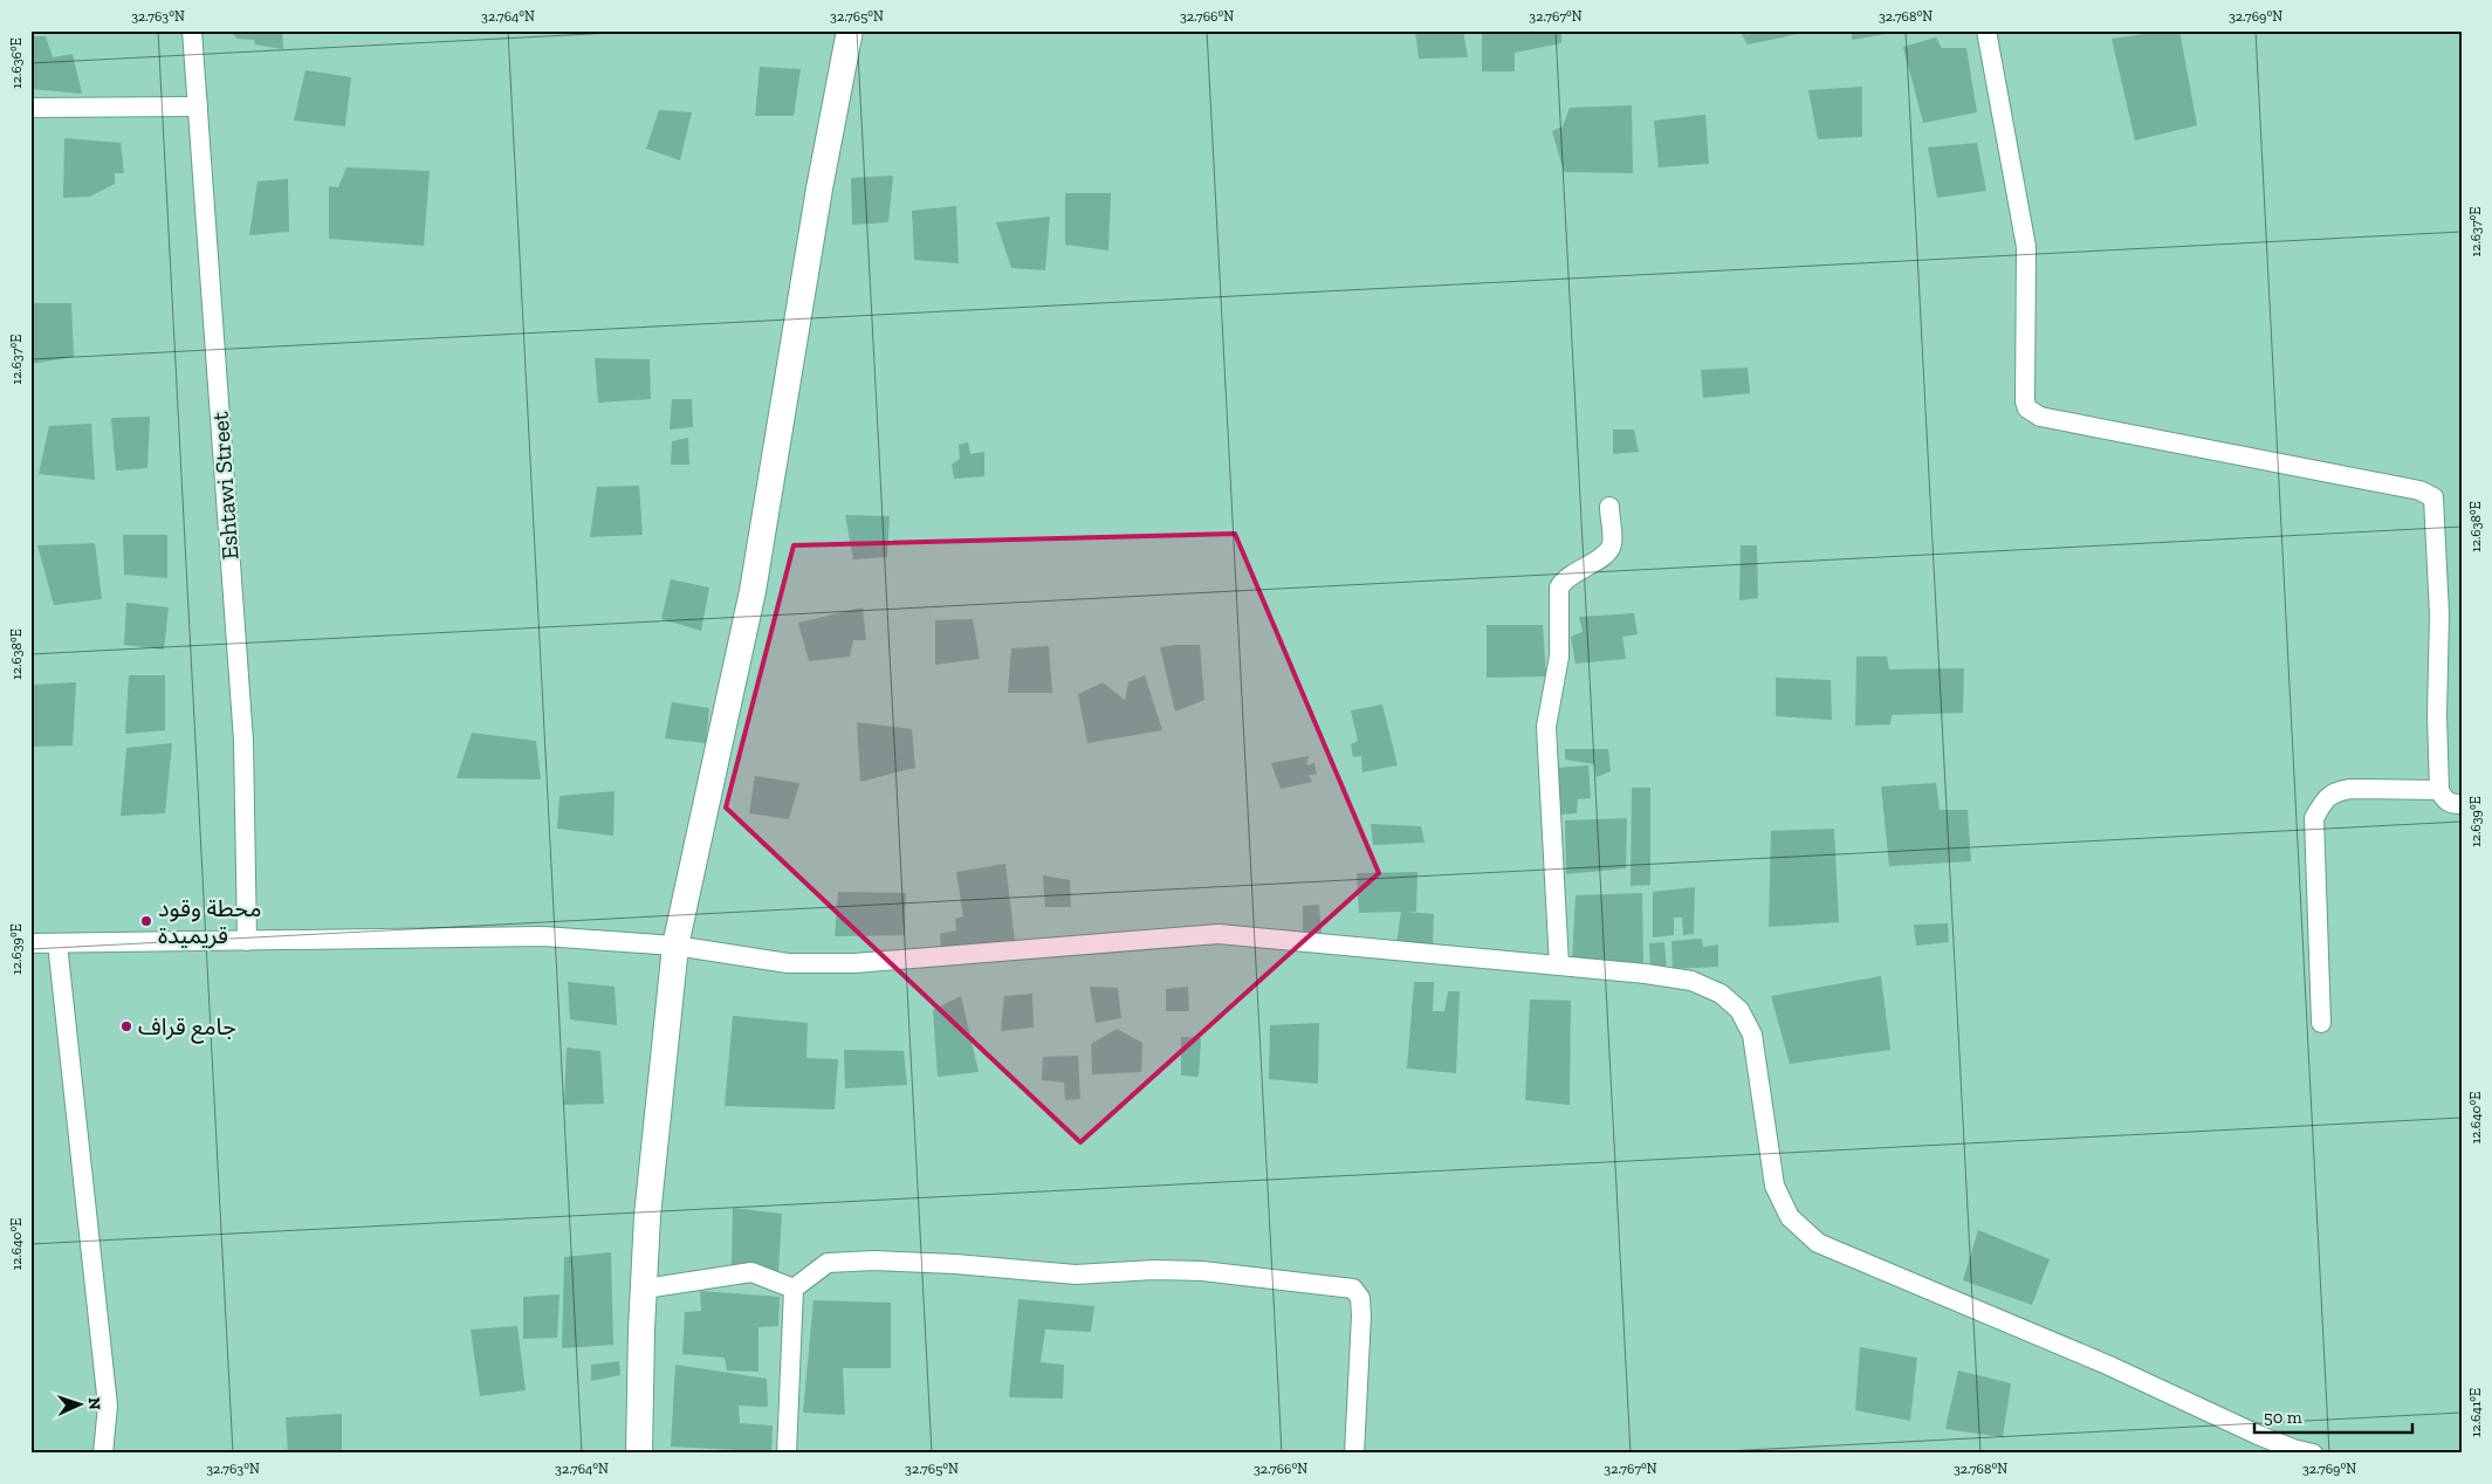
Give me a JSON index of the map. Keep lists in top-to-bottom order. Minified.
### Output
{"streets":{"street":["Eshtawi Street"]},"places":["محطة وقود قريميدة","جامع قراف"],"scale_bar":"50 m","north":"right","coordinates":["32.763°N","32.764°N","32.765°N","32.766°N","32.767°N","32.768°N","32.769°N","12.636°E","12.637°E","12.638°E","12.639°E","12.640°E","12.641°E"]}
